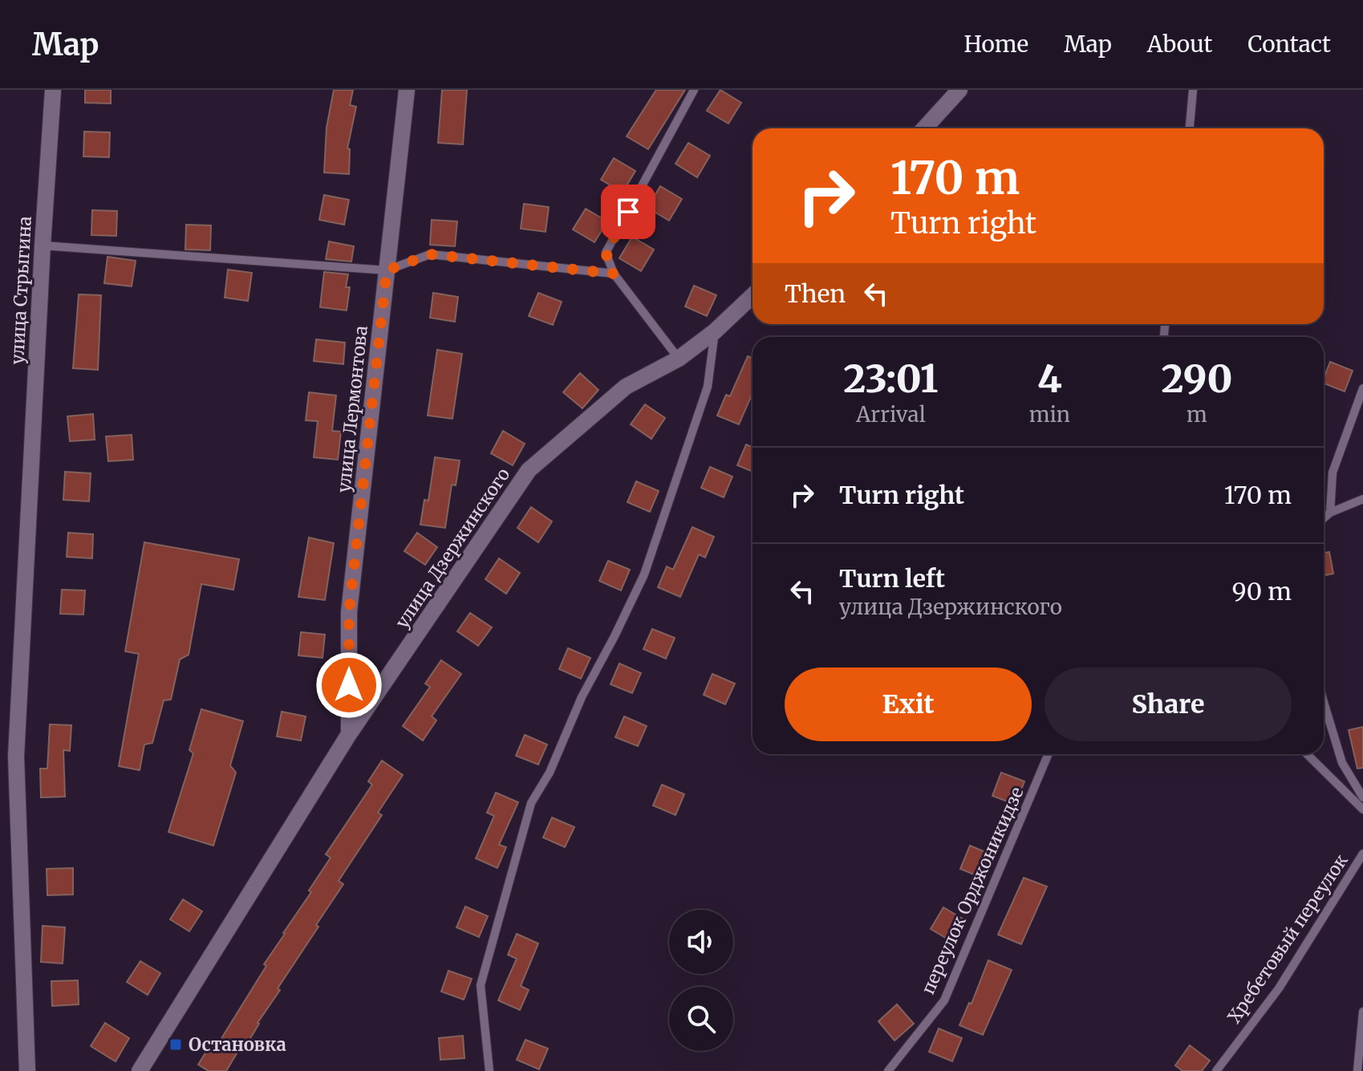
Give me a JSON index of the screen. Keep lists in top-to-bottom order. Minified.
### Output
{"streets":{"street":["улица Стрыгина","улица Лермонтова","улица Дзержинского"],"lane":["переулок Орджоникидзе","Хребетовый переулок"]},"crossings":[["улица Лермонтова","улица Дзержинского"]],"places":{"transit":["Остановка"]},"page":{"header":"Map","nav":["Home","Map","About","Contact"],"turn":["170 m","Turn right"],"then":"Then","eta":["23:01","Arrival","4","min","290","m"],"list":[{"name":"Turn right","value":"170 m"},{"name":"Turn left","note":"улица Дзержинского","value":"90 m"}],"buttons":["Exit","Share"]}}
